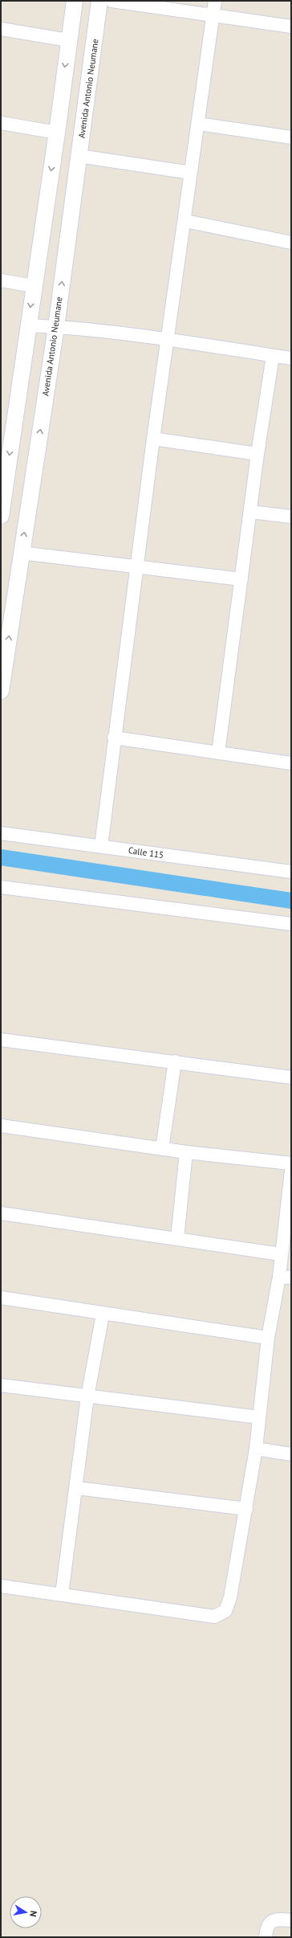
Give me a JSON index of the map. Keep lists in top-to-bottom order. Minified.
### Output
{"streets":{"street":["Avenida Antonio Neumane","Calle 115"]},"north":"right"}
